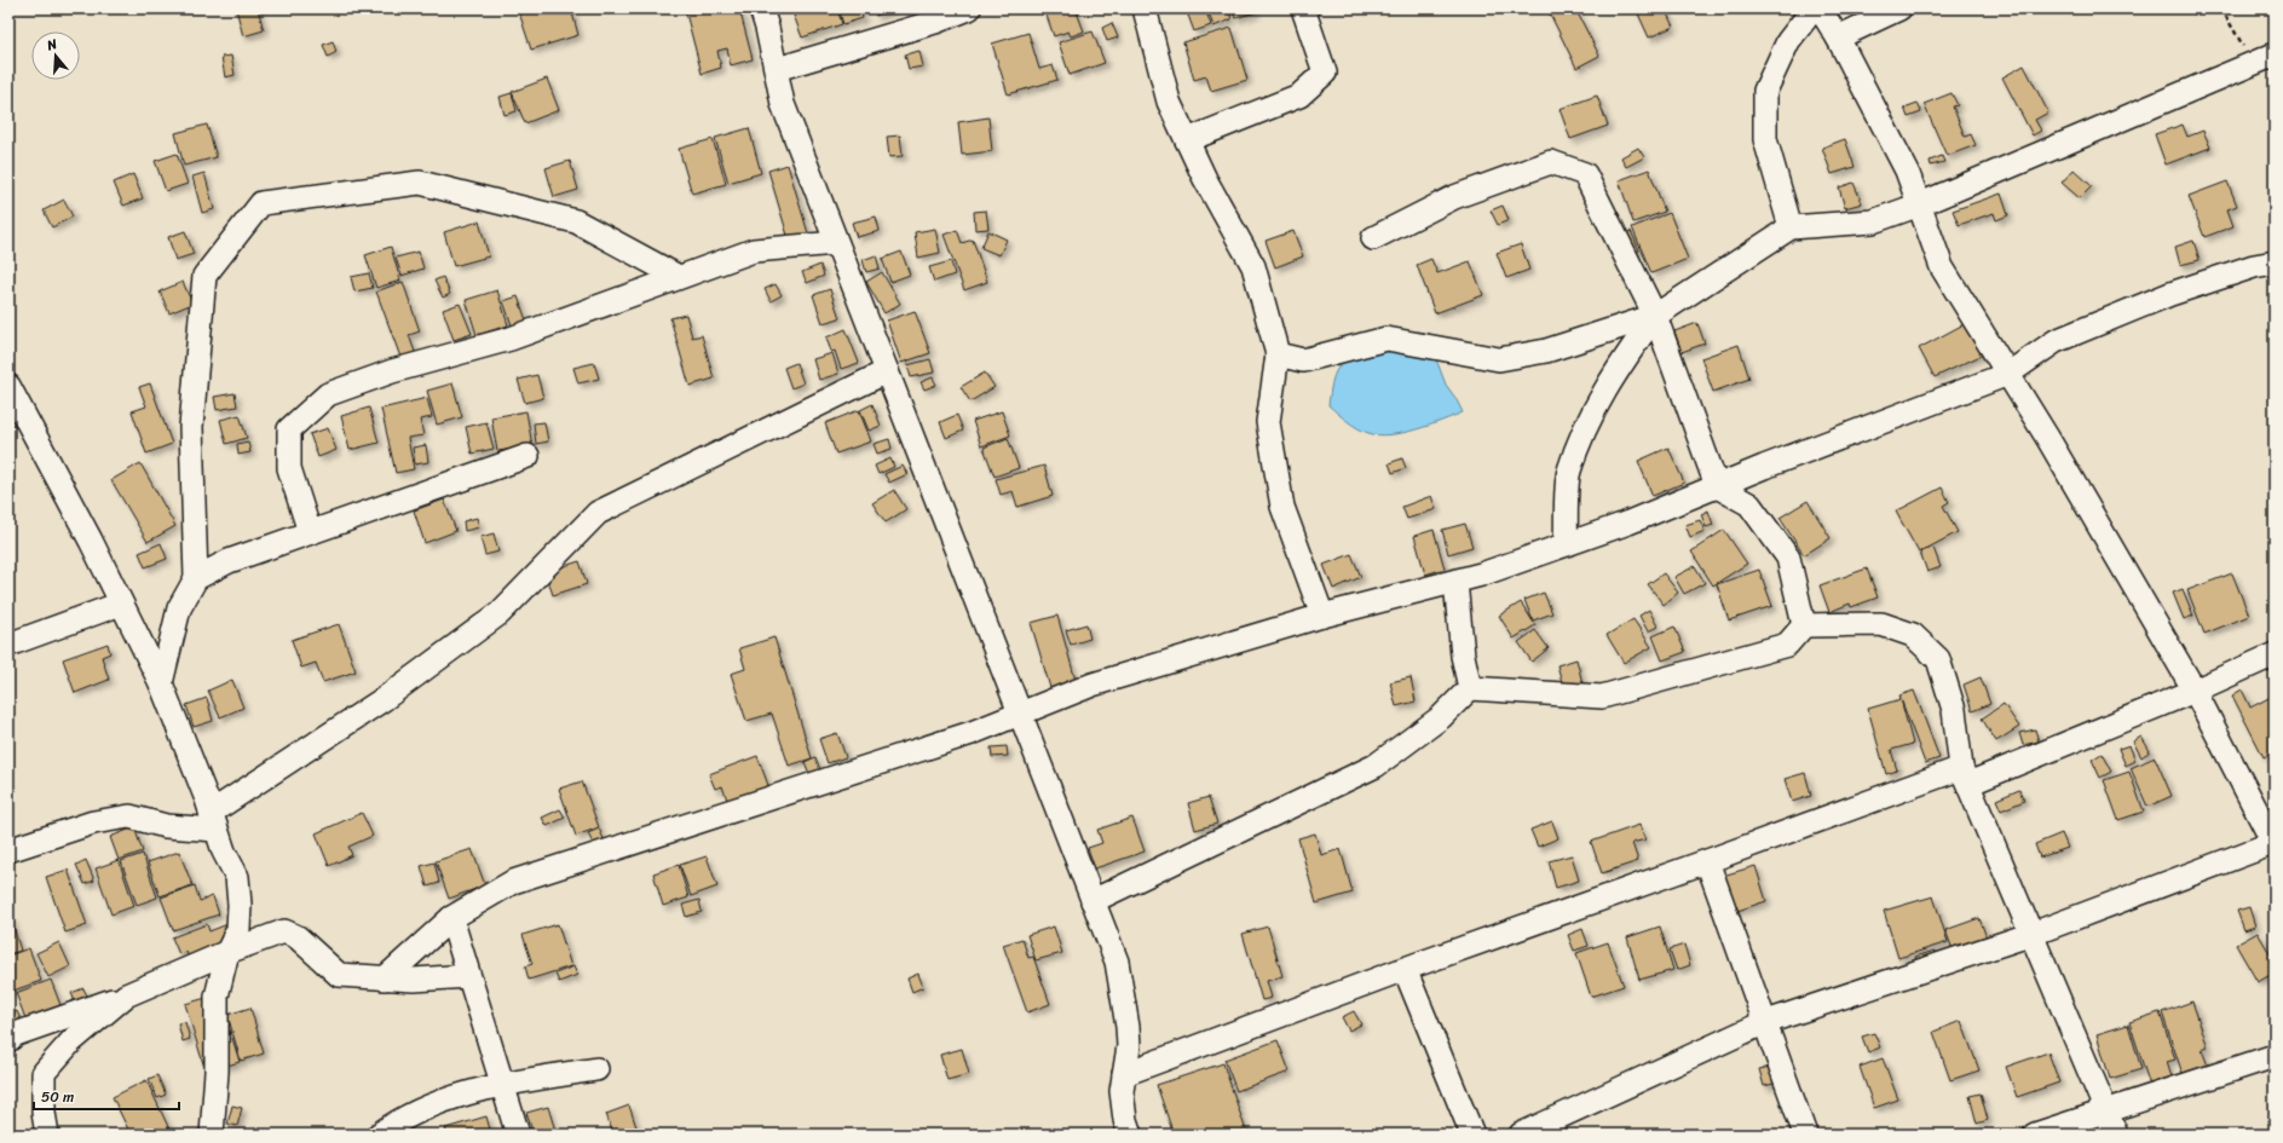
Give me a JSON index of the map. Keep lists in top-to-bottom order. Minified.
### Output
{"scale_bar":"50 m","north":"top"}
